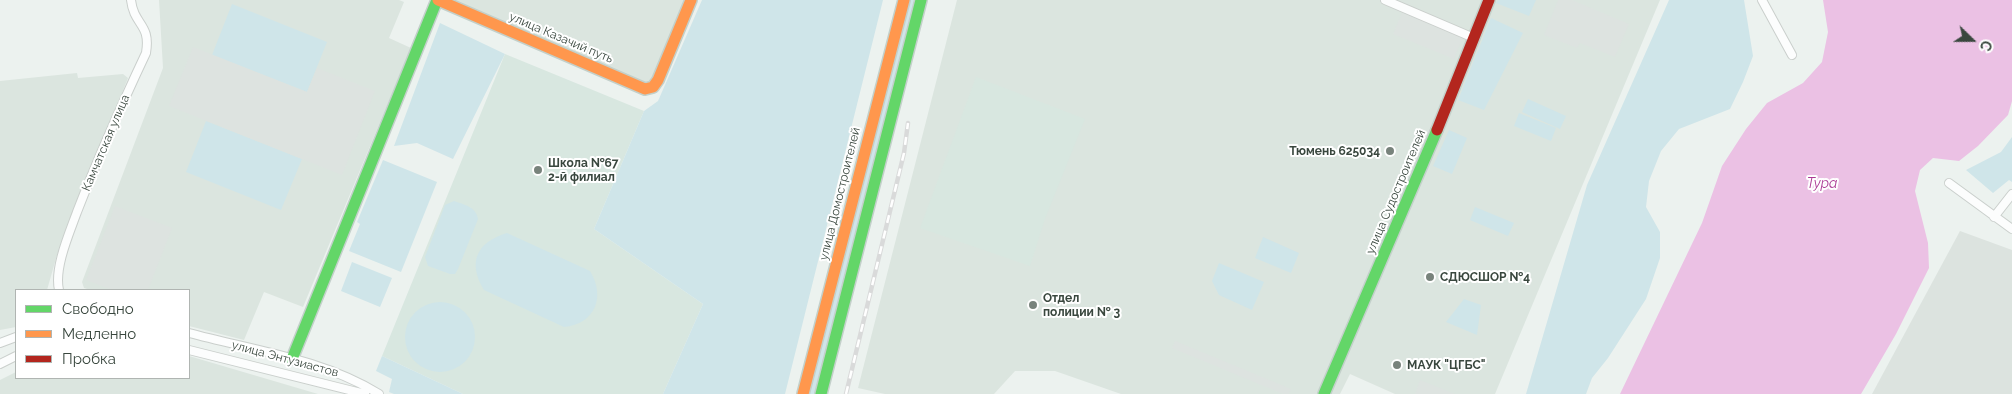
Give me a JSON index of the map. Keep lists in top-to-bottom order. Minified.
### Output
{"streets":{"street":["улица Казачий путь","Камчатская улица","улица Судостроителей","улица Домостроителей","улица Энтузиастов"]},"water":["Тура"],"places":["Тюмень 625034","Школа №67 2-й филиал","СДЮСШОР №4","Отдел полиции № 3","МАУК \"ЦГБС\""],"legend":["Свободно","Медленно","Пробка"],"north":"right"}
